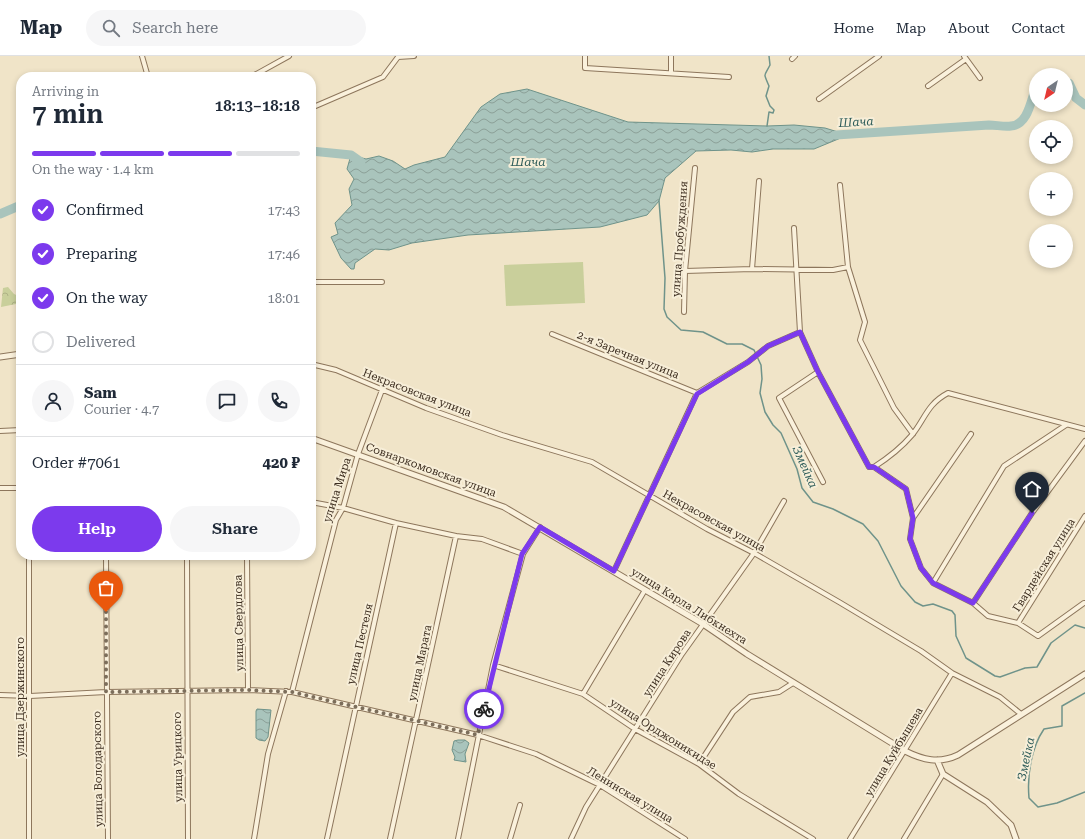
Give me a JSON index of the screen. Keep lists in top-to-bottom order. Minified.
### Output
{"streets":{"street":["улица Пробуждения","2-я Заречная улица","Некрасовская улица","Совнаркомовская улица","улица Мира","Гвардейская улица","улица Карла Либкнехта","улица Свердлова","улица Пестеля","улица Марата","улица Кирова","улица Дзержинского","улица Орджоникидзе","улица Куйбышева","улица Урицкого","улица Володарского","Ленинская улица"]},"crossings":[["Некрасовская улица","улица Мира"],["Некрасовская улица","улица Кирова"],["Некрасовская улица","улица Куйбышева"],["Совнаркомовская улица","улица Мира"],["Совнаркомовская улица","улица Карла Либкнехта"],["улица Мира","Ленинская улица"],["улица Карла Либкнехта","улица Кирова"],["улица Карла Либкнехта","улица Куйбышева"],["улица Свердлова","Ленинская улица"],["улица Пестеля","Ленинская улица"],["улица Марата","Ленинская улица"],["улица Кирова","улица Орджоникидзе"],["улица Кирова","Ленинская улица"],["улица Дзержинского","Ленинская улица"],["улица Урицкого","Ленинская улица"],["улица Володарского","Ленинская улица"]],"water":["Шача","Змейка"],"north":"bottom left","page":{"header":"Map","search":"Search here","nav":["Home","Map","About","Contact"],"map_buttons":["+","−"],"heading":["7 min","Arriving in","18:13–18:18"],"panel":["Sam","Courier · 4.7","Order #7061","420 ₽"],"bar":"On the way · 1.4 km","list":[["Confirmed","17:43"],["Preparing","17:46"],["On the way","18:01"],"Delivered"],"buttons":["Help","Share"]}}
